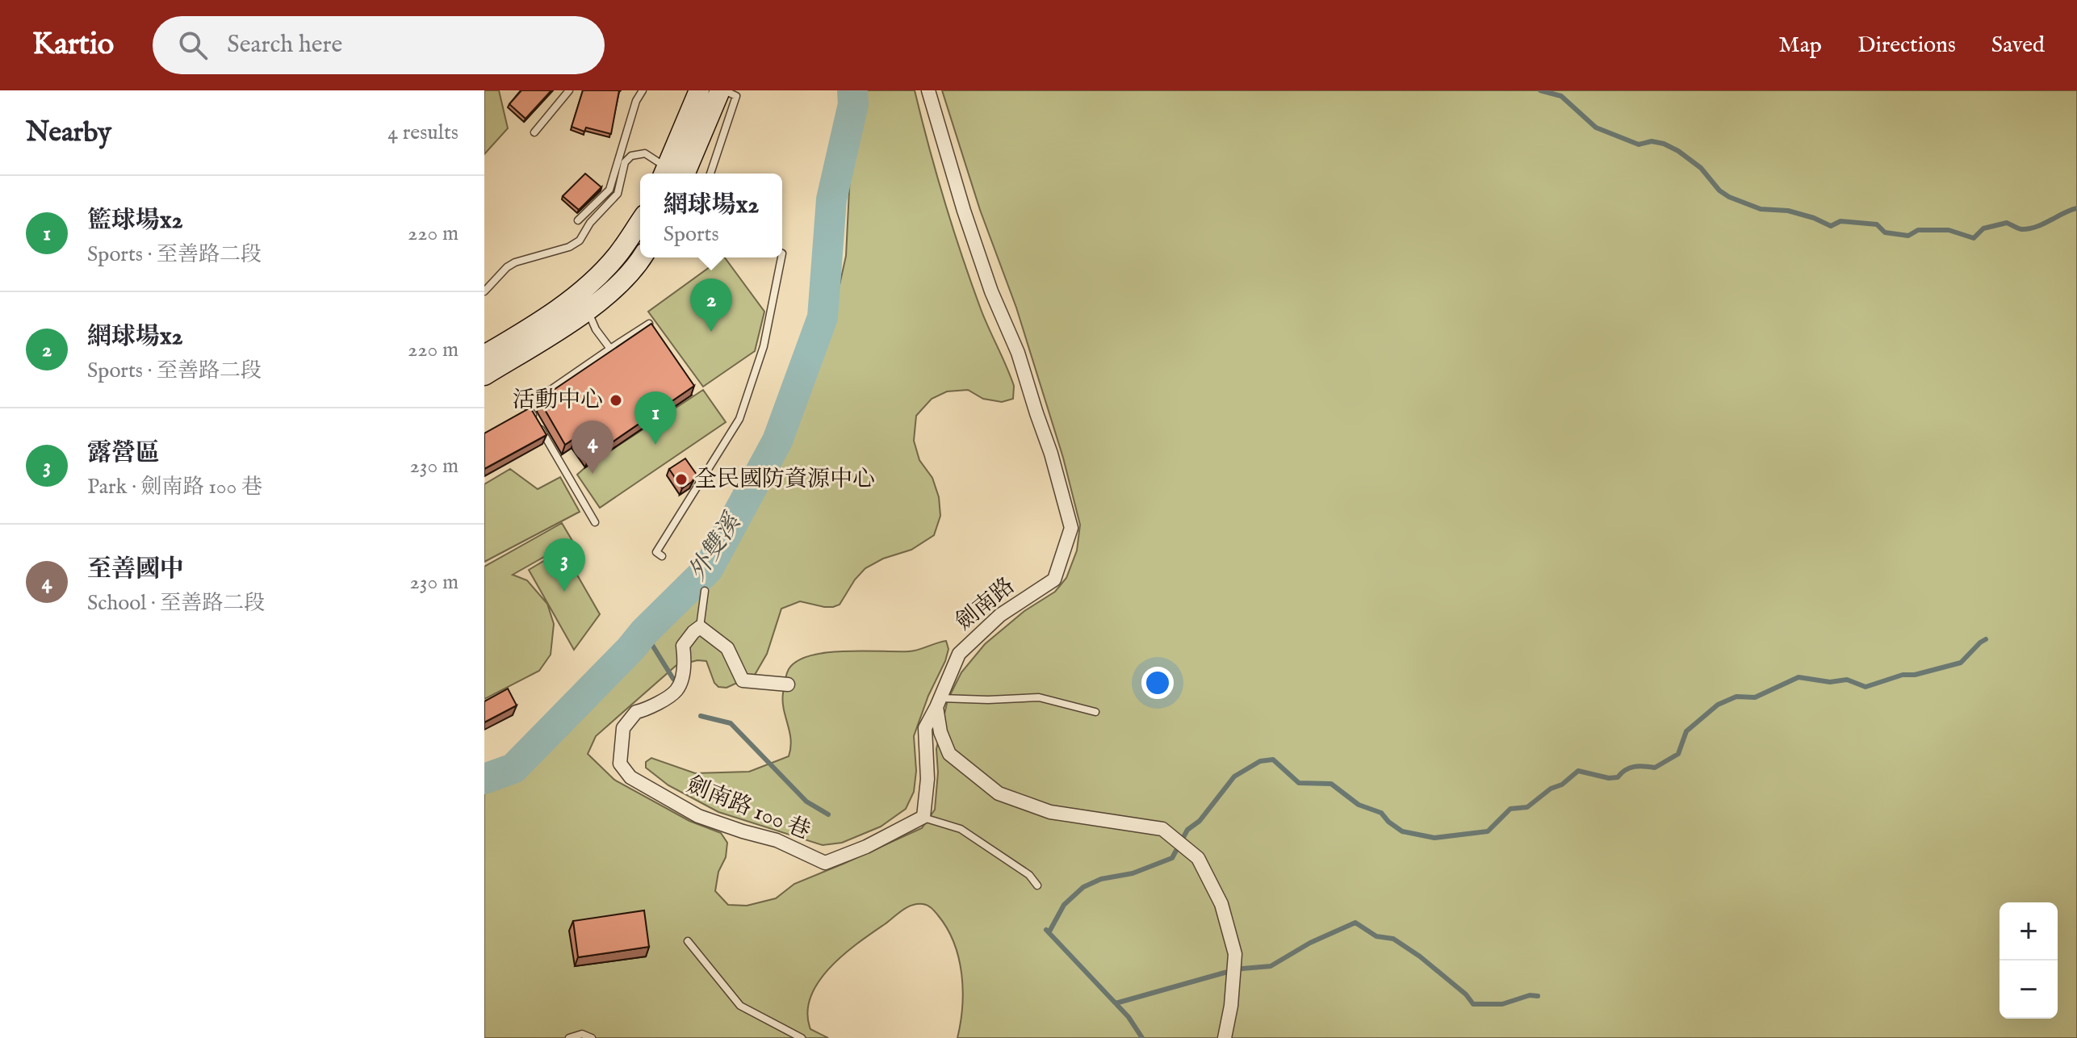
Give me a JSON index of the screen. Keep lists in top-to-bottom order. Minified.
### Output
{"streets":{"street":["劍南路","劍南路 100 巷"]},"water":["外雙溪"],"places":["活動中心","全民國防資源中心"],"page":{"header":"Kartio","search":"Search here","nav":["Map","Directions","Saved"],"heading":["Nearby","4 results"],"popup":["網球場x2","Sports"],"list":[{"mark":"1","name":"籃球場x2","note":"Sports · 至善路二段","value":"220 m"},{"mark":"2","name":"網球場x2","note":"Sports · 至善路二段","value":"220 m"},{"mark":"3","name":"露營區","note":"Park · 劍南路 100 巷","value":"230 m"},{"mark":"4","name":"至善國中","note":"School · 至善路二段","value":"230 m"}],"pins":["2","1","4","3"],"map_buttons":["+","−"]}}
